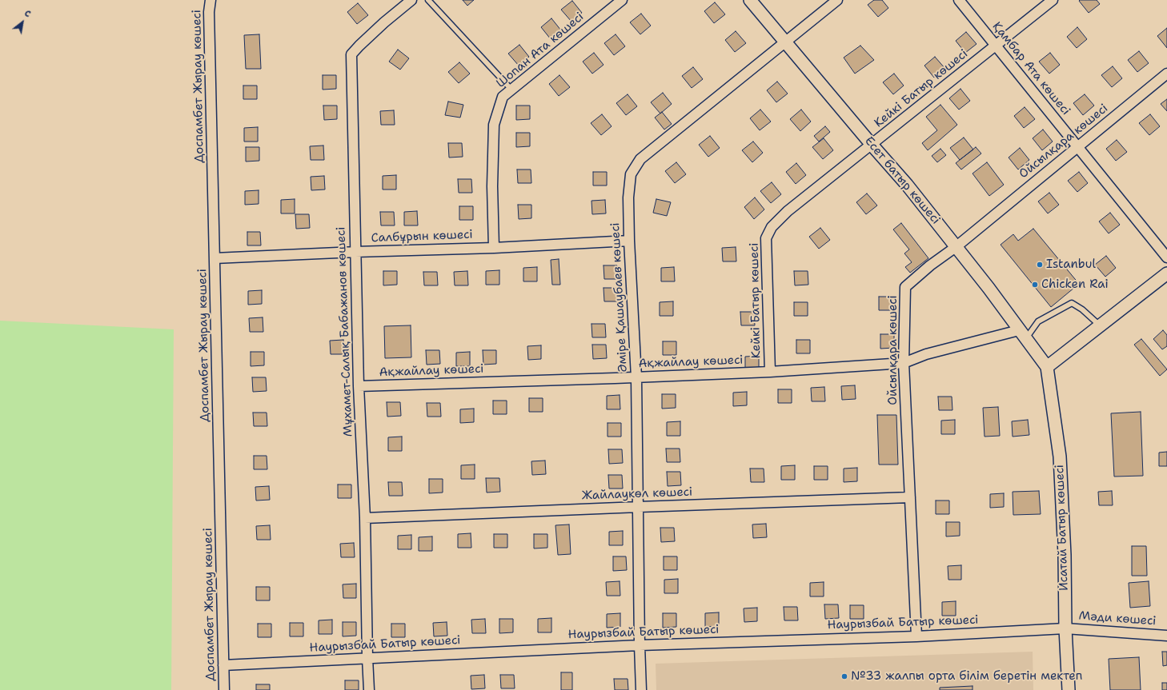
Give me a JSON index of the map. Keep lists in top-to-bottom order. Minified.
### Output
{"streets":{"street":["Шопан Ата көшесі","Қамбар Ата көшесі","Доспамбет Жырау көшесі","Кейкі Батыр көшесі","Ойсылқара көшесі","Есет батыр көшесі","Салбұрын көшесі","Әміре Қашаубаев көшесі","Мұхамет-Салық Бабажанов көшесі","Ақжайлау көшесі","Жайлаукөл көшесі","Исатай Батыр көшесі","Мәди көшесі","Наурызбай Батыр көшесі"]},"crossings":[["Шопан Ата көшесі","Салбұрын көшесі"],["Қамбар Ата көшесі","Кейкі Батыр көшесі"],["Қамбар Ата көшесі","Ойсылқара көшесі"],["Доспамбет Жырау көшесі","Салбұрын көшесі"],["Доспамбет Жырау көшесі","Наурызбай Батыр көшесі"],["Кейкі Батыр көшесі","Есет батыр көшесі"],["Кейкі Батыр көшесі","Ақжайлау көшесі"],["Ойсылқара көшесі","Есет батыр көшесі"],["Ойсылқара көшесі","Ақжайлау көшесі"],["Ойсылқара көшесі","Жайлаукөл көшесі"],["Ойсылқара көшесі","Наурызбай Батыр көшесі"],["Есет батыр көшесі","Әміре Қашаубаев көшесі"],["Есет батыр көшесі","Ақжайлау көшесі"],["Есет батыр көшесі","Исатай Батыр көшесі"],["Салбұрын көшесі","Әміре Қашаубаев көшесі"],["Салбұрын көшесі","Мұхамет-Салық Бабажанов көшесі"],["Әміре Қашаубаев көшесі","Ақжайлау көшесі"],["Әміре Қашаубаев көшесі","Жайлаукөл көшесі"],["Әміре Қашаубаев көшесі","Наурызбай Батыр көшесі"],["Мұхамет-Салық Бабажанов көшесі","Ақжайлау көшесі"],["Мұхамет-Салық Бабажанов көшесі","Жайлаукөл көшесі"],["Мұхамет-Салық Бабажанов көшесі","Наурызбай Батыр көшесі"],["Исатай Батыр көшесі","Мәди көшесі"],["Исатай Батыр көшесі","Наурызбай Батыр көшесі"],["Мәди көшесі","Наурызбай Батыр көшесі"]],"places":["Istanbul","Chicken Rai","№33 жалпы орта білім беретін мектеп"],"north":"top right"}
